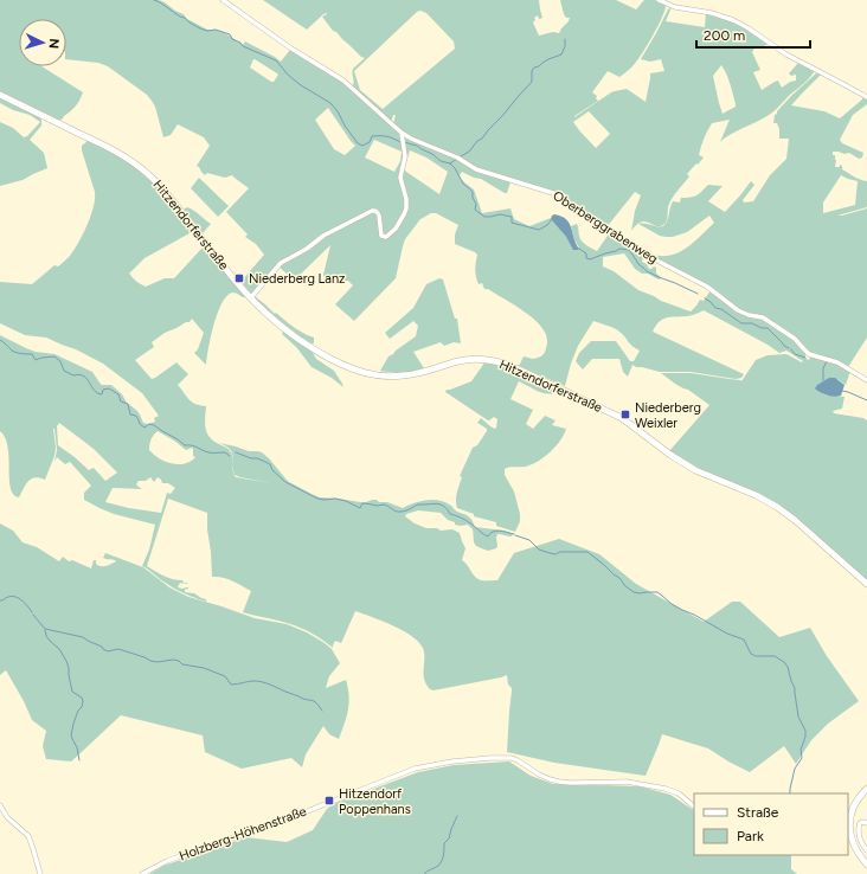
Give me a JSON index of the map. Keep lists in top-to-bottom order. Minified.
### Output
{"streets":{"main road":["Hitzendorferstraße"],"street":["Oberberggrabenweg","Holzberg-Höhenstraße"]},"places":{"transit":["Niederberg Lanz","Niederberg Weixler","Hitzendorf Poppenhans"]},"legend":["Straße","Park"],"scale_bar":"200 m","north":"right"}
